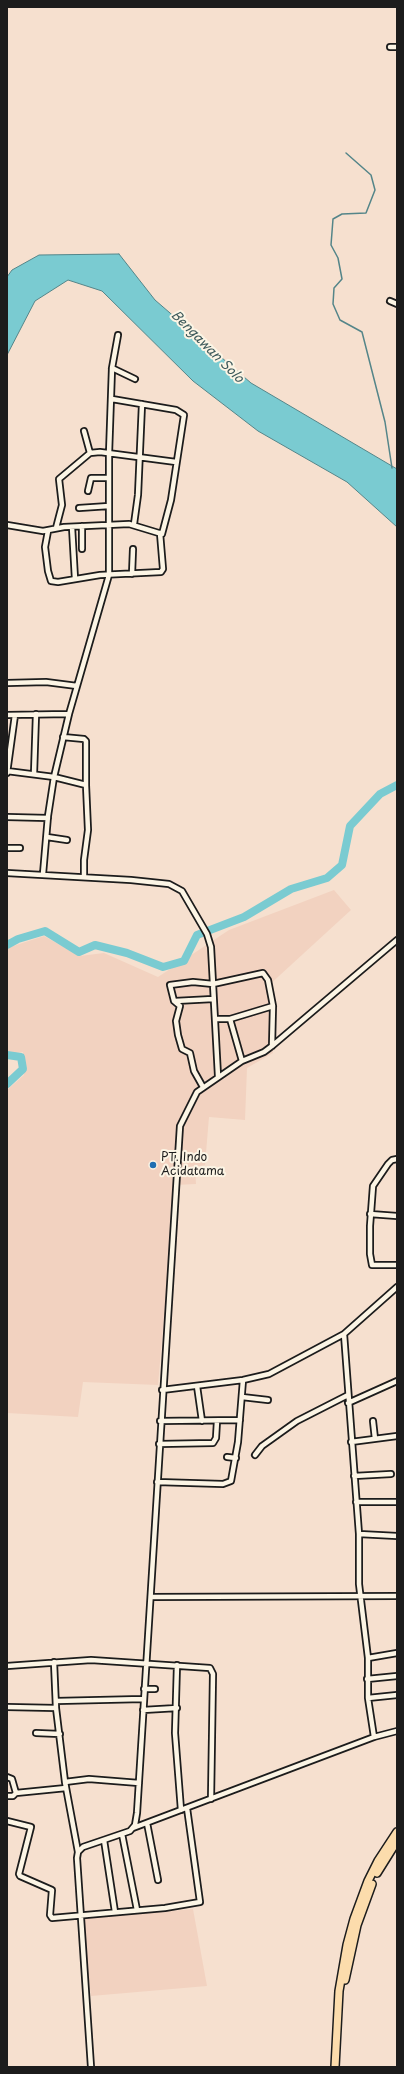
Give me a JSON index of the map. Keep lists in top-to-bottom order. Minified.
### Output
{"water":["Bengawan Solo"],"places":["PT. Indo Acidatama"]}
